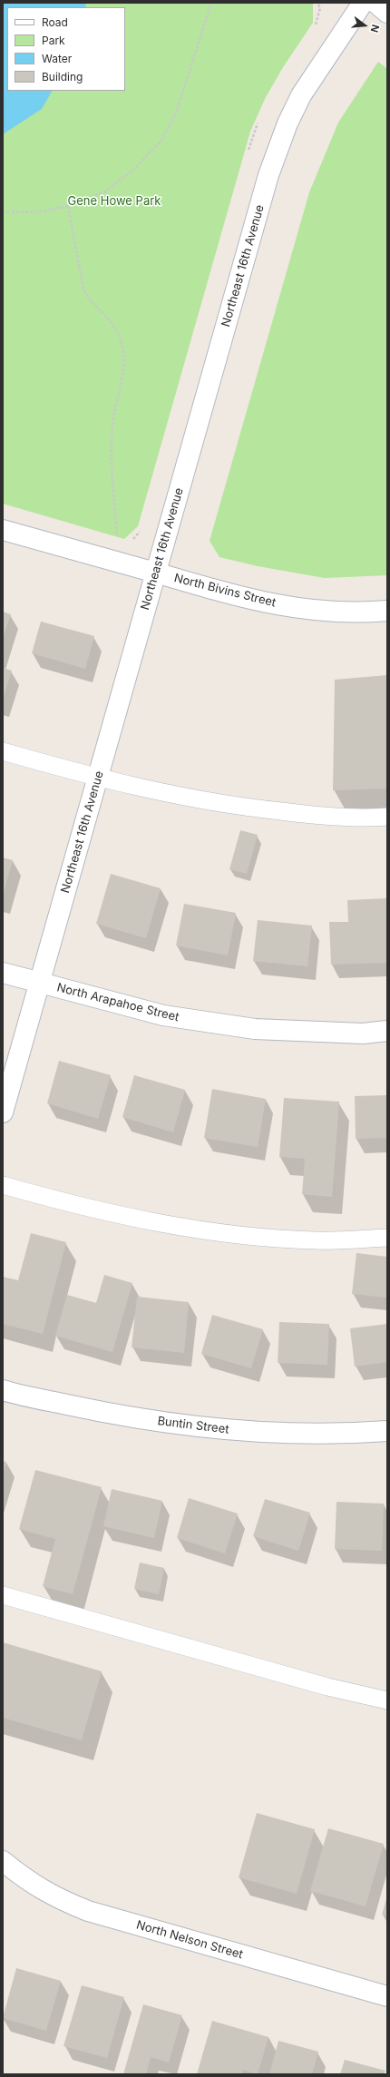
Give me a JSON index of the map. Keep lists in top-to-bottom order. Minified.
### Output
{"streets":{"street":["Northeast 16th Avenue","North Bivins Street","North Arapahoe Street","Buntin Street","North Nelson Street"]},"crossings":[["Northeast 16th Avenue","North Bivins Street"],["Northeast 16th Avenue","North Arapahoe Street"]],"parks":["Gene Howe Park"],"legend":["Road","Park","Water","Building"],"north":"right"}
